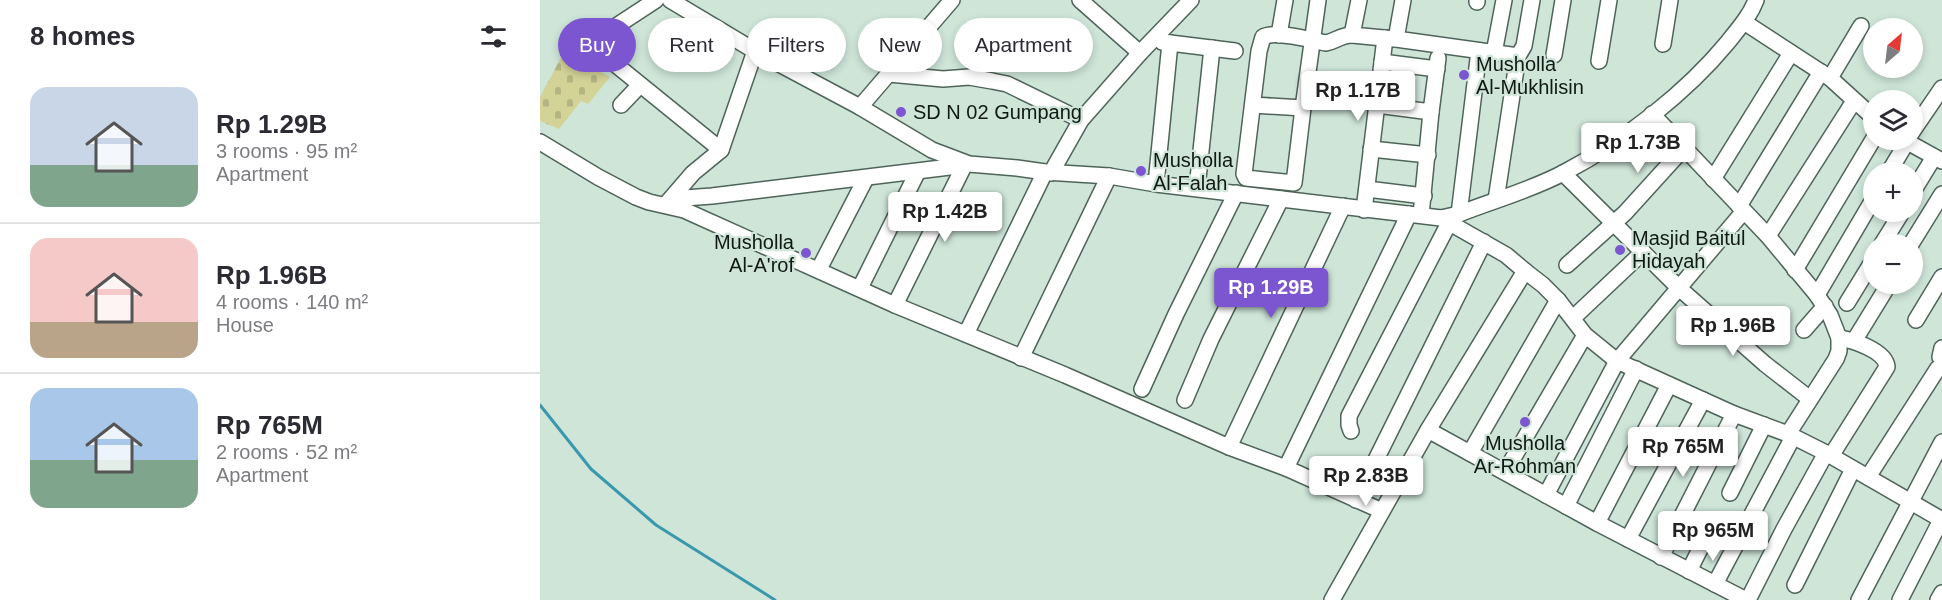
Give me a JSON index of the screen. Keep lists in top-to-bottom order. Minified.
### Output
{"places":["Musholla Al-Mukhlisin","SD N 02 Gumpang","Musholla Al-Falah","Masjid Baitul Hidayah","Musholla Al-A'rof","Musholla Ar-Rohman"],"north":"top right","page":{"heading":"8 homes","map_buttons":["+","−"],"chip":["Buy","Rent","Filters","New","Apartment"],"price":["Rp 1.17B","Rp 1.73B","Rp 1.42B","Rp 1.29B","Rp 1.96B","Rp 765M","Rp 2.83B","Rp 965M"],"list":[{"name":"Rp 1.29B","note":"3 rooms · 95 m² · Apartment"},{"name":"Rp 1.96B","note":"4 rooms · 140 m² · House"},{"name":"Rp 765M","note":"2 rooms · 52 m² · Apartment"}]}}
